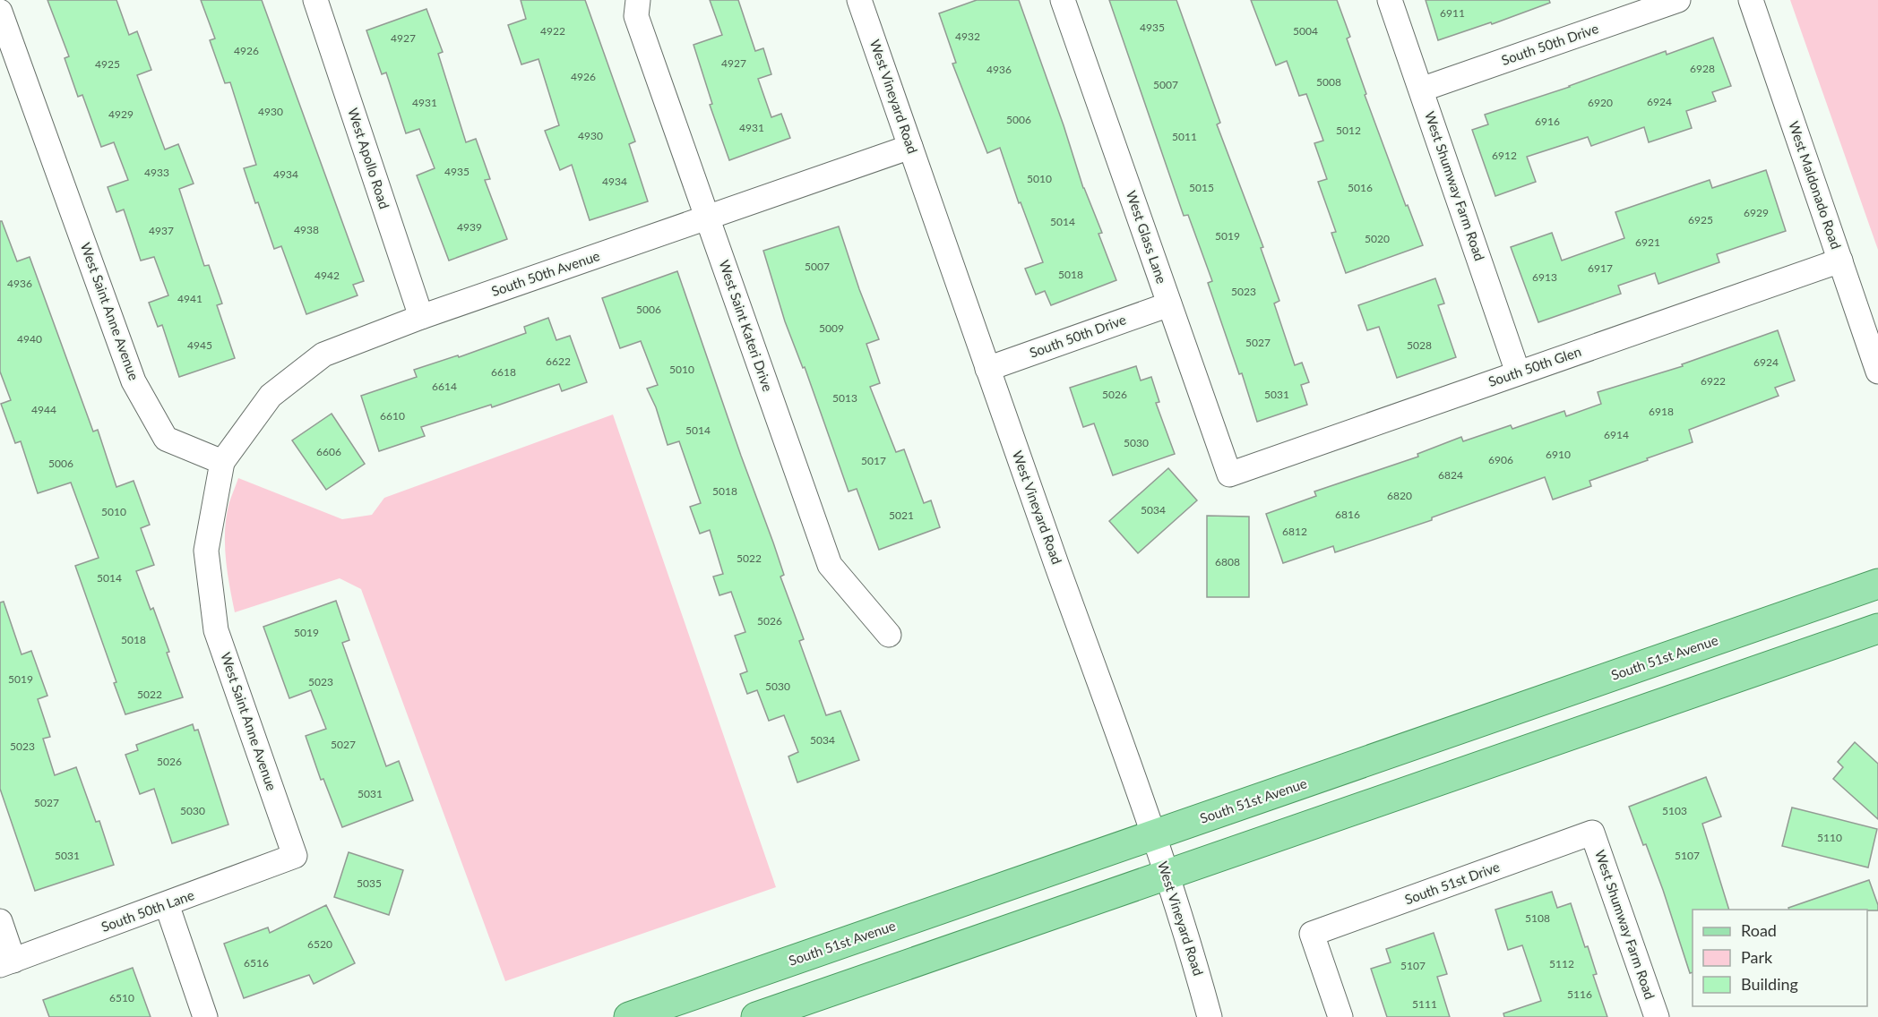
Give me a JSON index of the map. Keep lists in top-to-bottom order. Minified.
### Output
{"streets":{"main road":["South 51st Avenue"],"street":["South 50th Drive","West Vineyard Road","West Apollo Road","West Maldonado Road","West Shumway Farm Road","West Glass Lane","South 50th Avenue","West Saint Anne Avenue","West Saint Kateri Drive","South 50th Glen","South 51st Drive","South 50th Lane"]},"crossings":[["South 50th Drive","West Vineyard Road"],["South 50th Drive","West Shumway Farm Road"],["South 50th Drive","West Glass Lane"],["West Vineyard Road","South 50th Avenue"],["West Vineyard Road","South 51st Avenue"],["West Apollo Road","South 50th Avenue"],["West Maldonado Road","South 50th Glen"],["West Shumway Farm Road","South 50th Glen"],["West Shumway Farm Road","South 51st Drive"],["West Glass Lane","South 50th Glen"],["South 50th Avenue","West Saint Anne Avenue"],["South 50th Avenue","West Saint Kateri Drive"],["West Saint Anne Avenue","South 50th Lane"]],"house_numbers":["6911","4935","4922","5004","4932","4927","4926","4927","4925","6928","4936","4926","5008","5007","6924","4931","6920","4930","4929","5006","6916","4931","5012","4930","5011","6912","4935","4933","4934","5010","4934","5015","5016","6929","6925","5014","4939","4938","4937","5019","5020","6921","5007","6917","5018","4942","6913","4936","5023","4941","5006","5009","4940","5027","4945","5028","6622","6924","5010","6618","6922","6614","5026","5031","5013","4944","6918","6610","5014","6914","5030","6606","6910","6906","5017","5006","6824","5018","6820","5034","5010","6816","5021","6812","5022","6808","5014","5026","5019","5018","5019","5023","5030","5022","5034","5027","5023","5026","5031","5027","5030","5103","5110","5031","5107","5035","5108","6520","6516","5112","5107","5116","6510","5111"],"legend":["Road","Park","Building"]}
